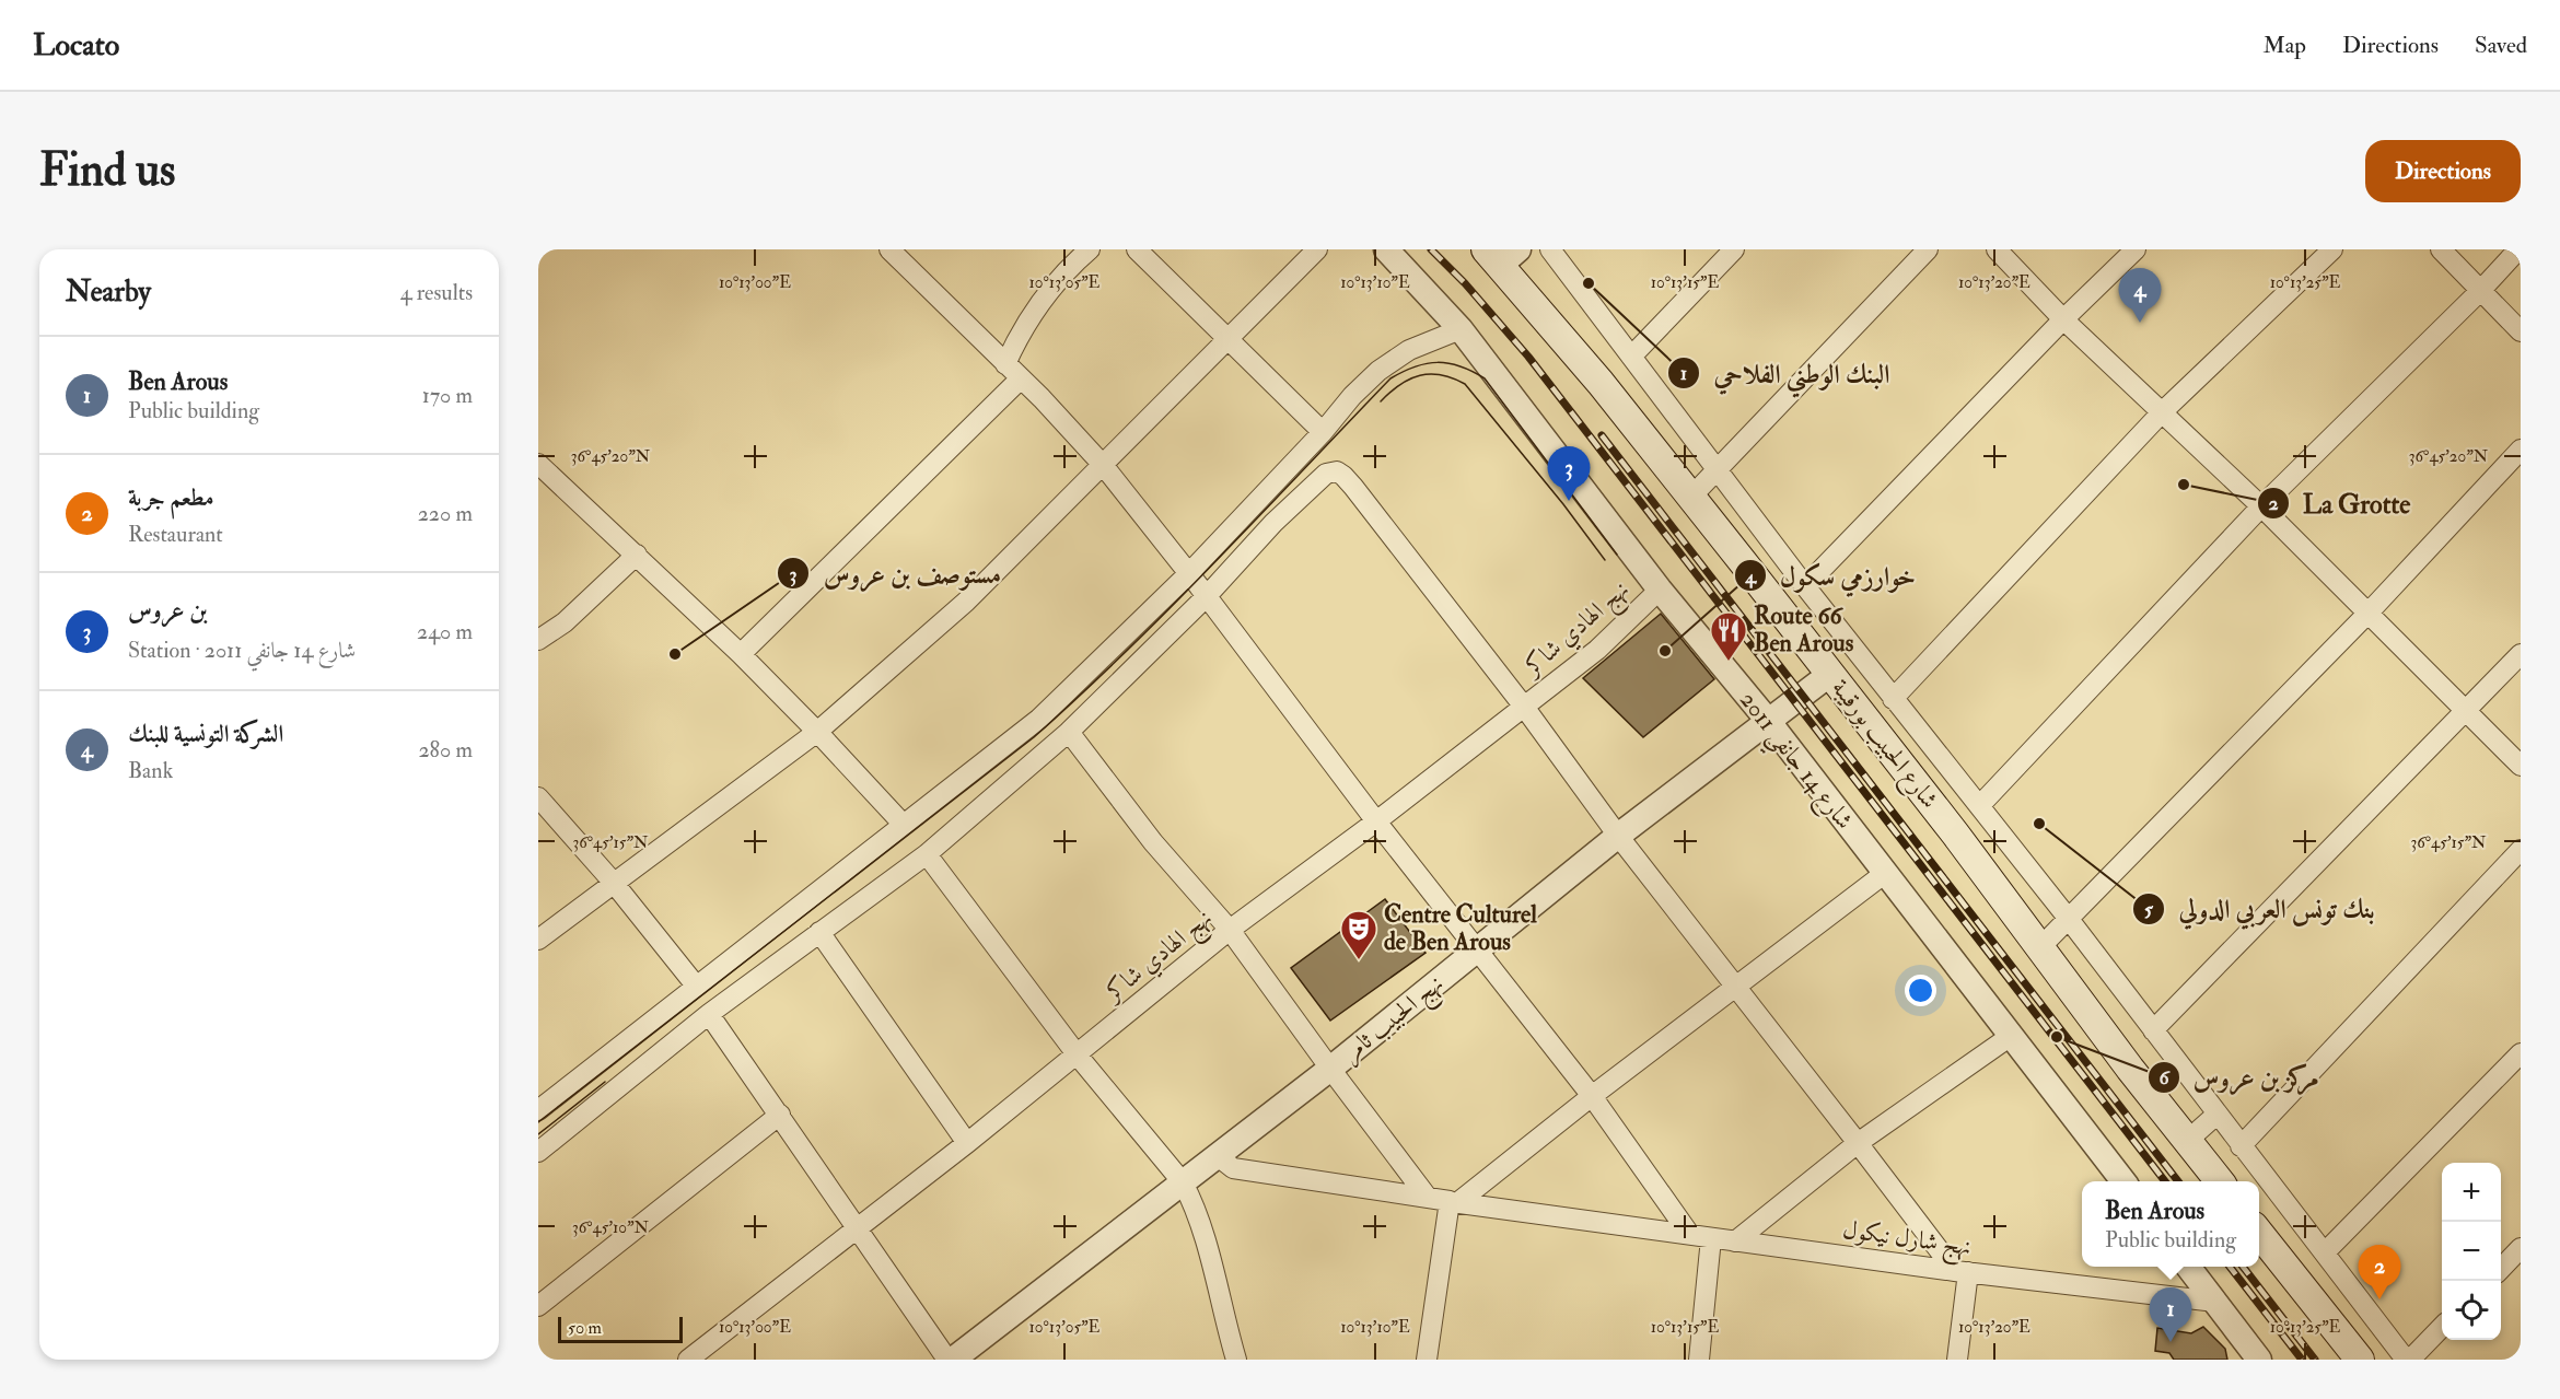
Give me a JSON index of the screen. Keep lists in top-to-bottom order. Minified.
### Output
{"streets":{"main road":["شارع الحبيب بورقيبة"],"street":["نهج الهادي شاكر","شارع 14 جانفي 2011","نهج الحبيب ثامر","نهج شارل نيكول"]},"crossings":[["نهج الهادي شاكر","شارع 14 جانفي 2011"],["شارع الحبيب بورقيبة","نهج الحبيب ثامر"],["شارع 14 جانفي 2011","نهج الحبيب ثامر"],["نهج الحبيب ثامر","نهج شارل نيكول"]],"places":{"other":["البنك الوطني الفلاحي","La Grotte","خوارزمي سكول","مستوصف بن عروس","بنك تونس العربي الدولي","مركز بن عروس"],"restaurant":["Route 66 Ben Arous"],"theatre":["Centre Culturel de Ben Arous"]},"scale_bar":"50 m","page":{"header":"Locato","nav":["Map","Directions","Saved"],"buttons":"Directions","title":"Find us","heading":["Nearby","4 results"],"pins":["4","3","2","1"],"list":[{"mark":"1","name":"Ben Arous","note":"Public building","value":"170 m"},{"mark":"2","name":"مطعم جربة","note":"Restaurant","value":"220 m"},{"mark":"3","name":"بن عروس","note":"Station · شارع 14 جانفي 2011","value":"240 m"},{"mark":"4","name":"الشركة التونسية للبنك","note":"Bank","value":"280 m"}],"map_buttons":["+","−"],"popup":["Ben Arous","Public building"],"scale":"50 m"},"coordinates":["10°13'00\"E","10°13'05\"E","10°13'10\"E","10°13'15\"E","10°13'20\"E","10°13'25\"E","36°45'20\"N","36°45'15\"N","36°45'10\"N"]}
